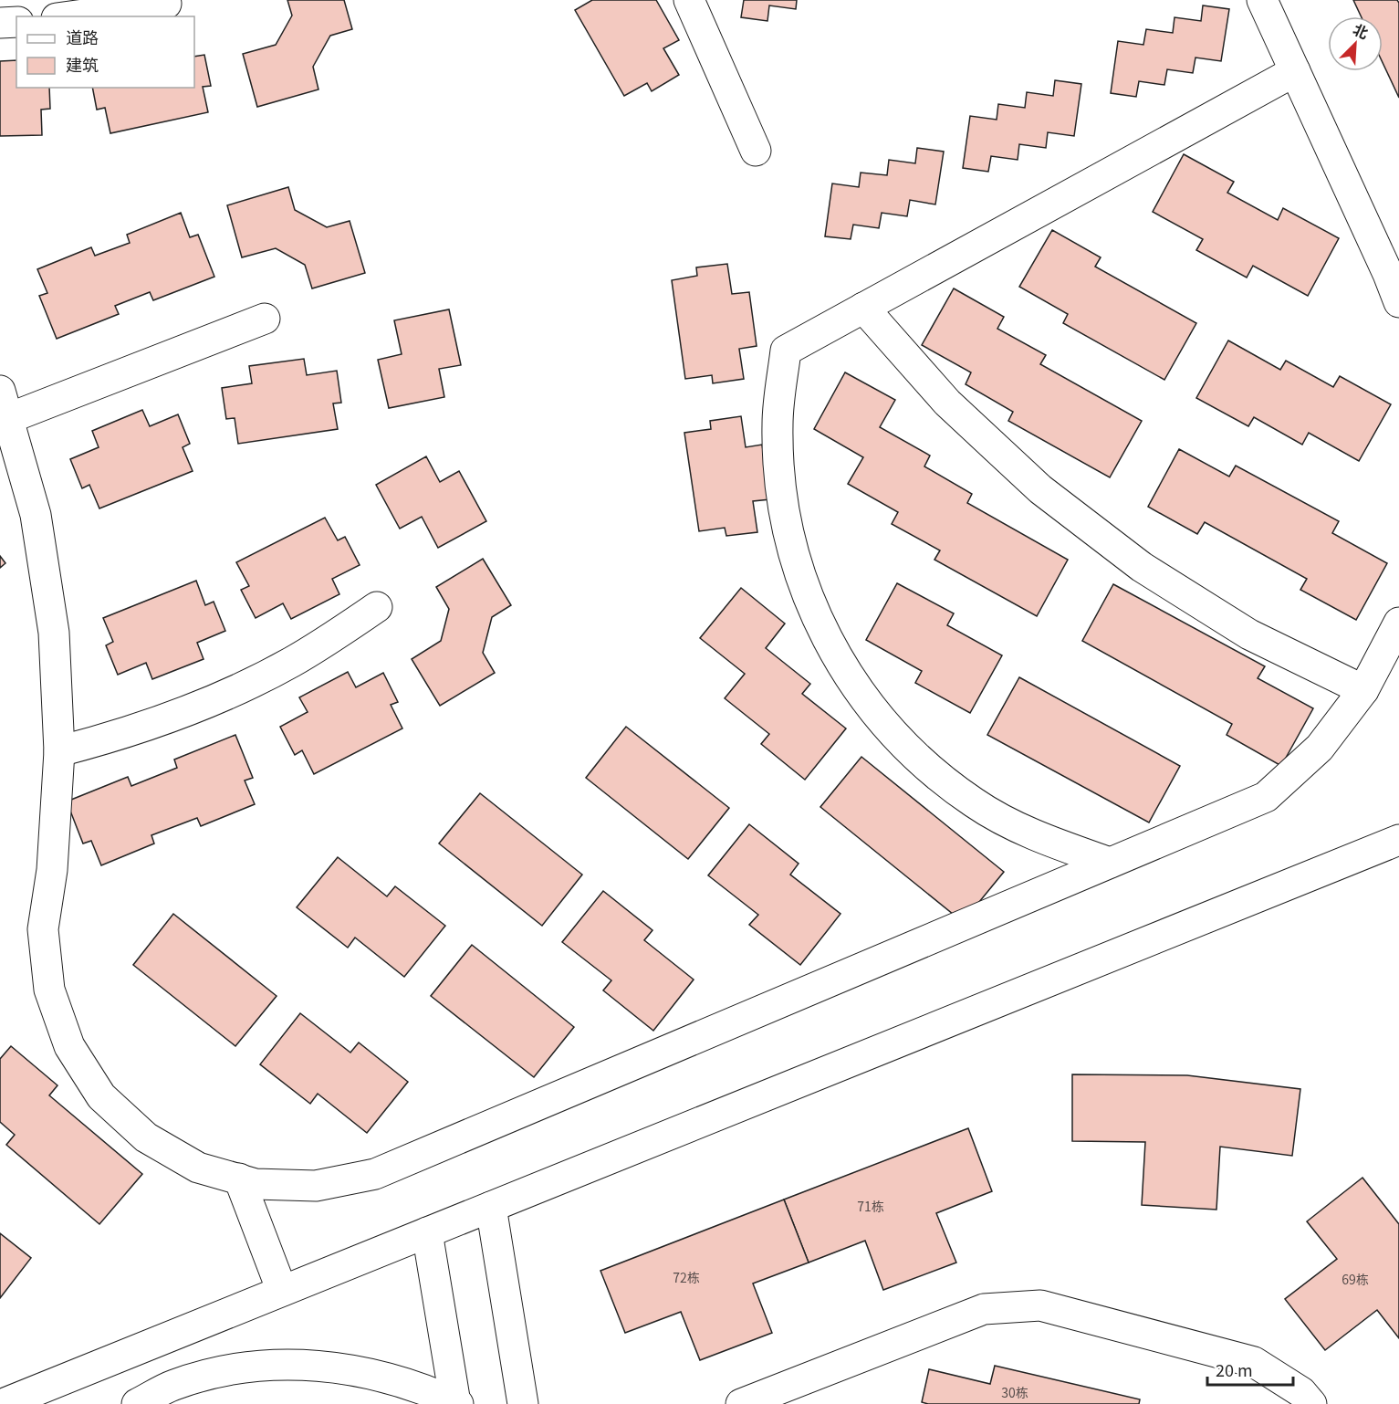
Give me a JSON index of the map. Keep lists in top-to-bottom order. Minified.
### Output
{"house_numbers":["71栋","72栋","69栋","30栋"],"legend":["道路","建筑"],"scale_bar":"20 m","north":"top right"}
